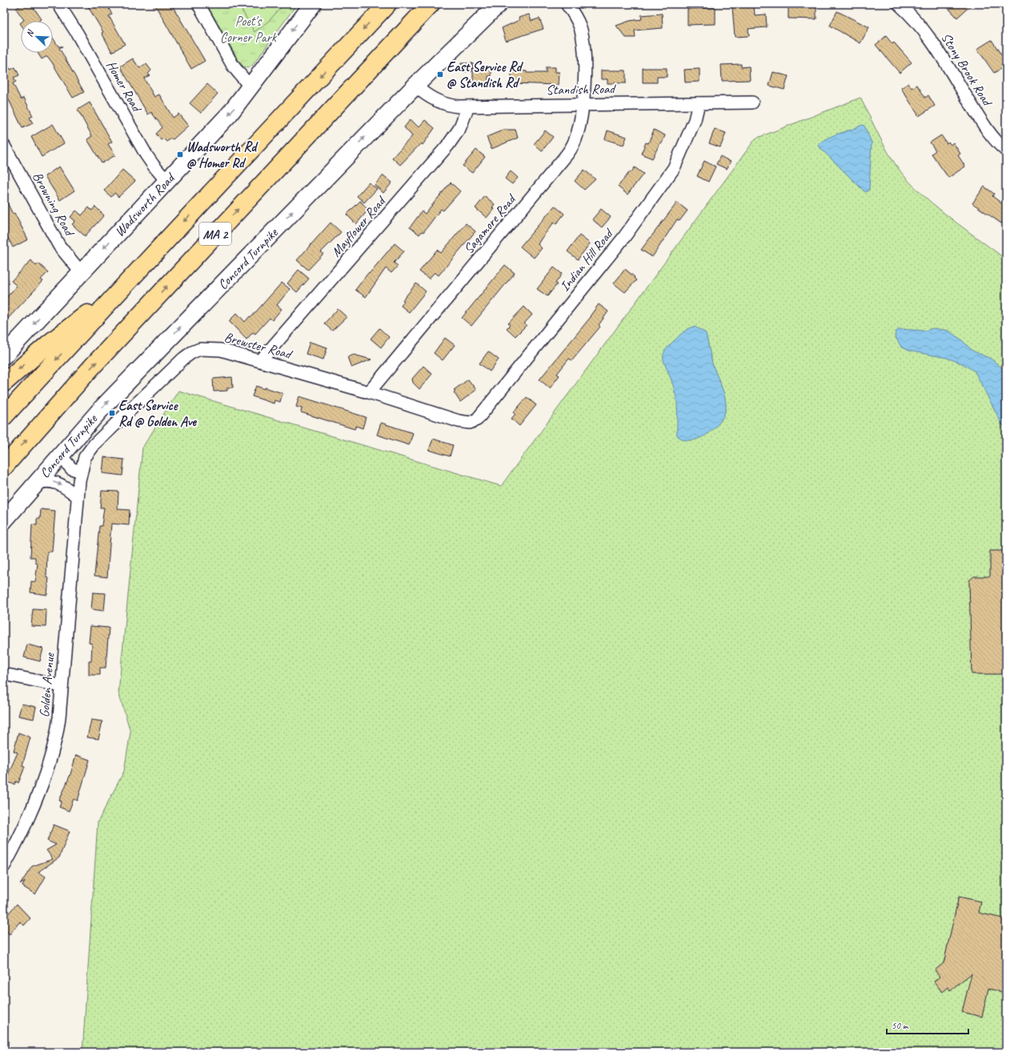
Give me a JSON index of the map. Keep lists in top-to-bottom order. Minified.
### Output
{"streets":{"highway":["MA 2"],"main road":["Wadsworth Road","Concord Turnpike"],"street":["Stony Brook Road","Homer Road","Standish Road","Browning Road","Sagamore Road","Mayflower Road","Indian Hill Road","Brewster Road","Golden Avenue"]},"crossings":[["Homer Road","Wadsworth Road"],["Standish Road","Sagamore Road"],["Standish Road","Mayflower Road"],["Standish Road","Concord Turnpike"],["Standish Road","Indian Hill Road"],["Browning Road","Wadsworth Road"],["Sagamore Road","Brewster Road"],["Mayflower Road","Brewster Road"],["Indian Hill Road","Brewster Road"],["Brewster Road","Golden Avenue"]],"one_way":["Wadsworth Road","Concord Turnpike"],"parks":["Poet's Corner Park"],"places":{"transit":["East Service Rd @ Standish Rd","Wadsworth Rd @ Homer Rd","East Service Rd @ Golden Ave"]},"scale_bar":"50 m","north":"top left"}
